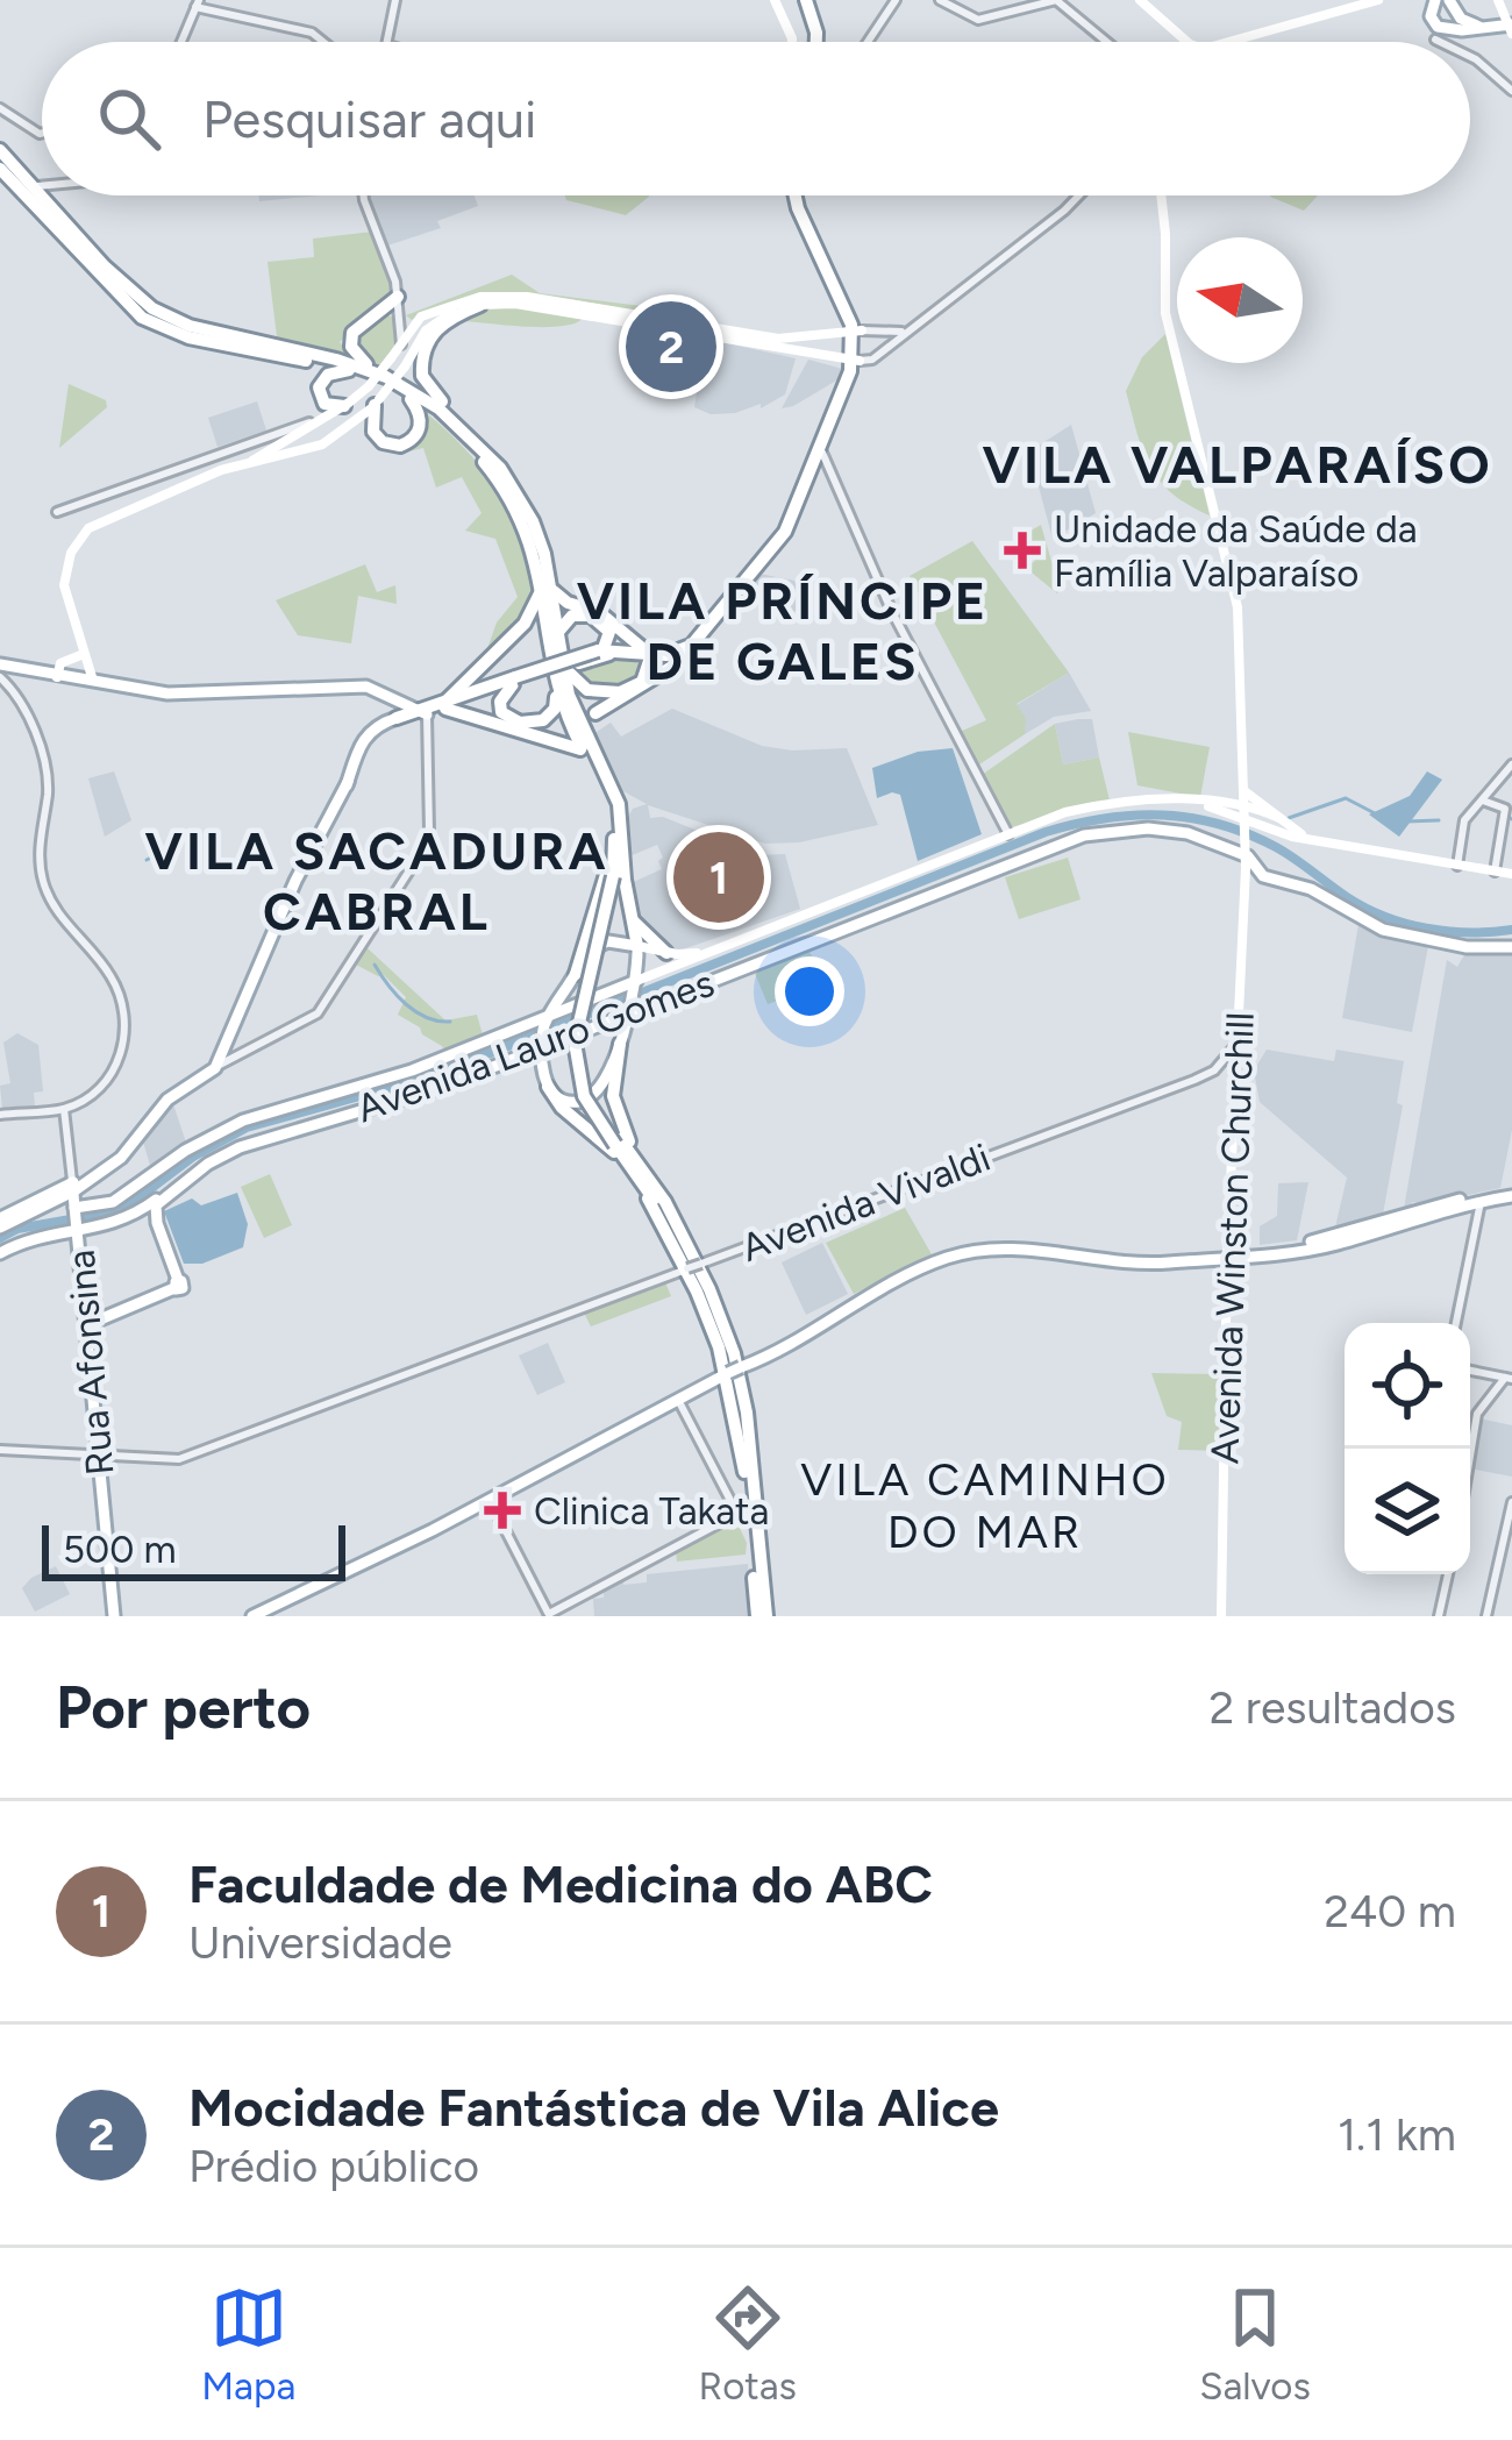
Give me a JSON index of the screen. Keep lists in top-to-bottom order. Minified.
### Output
{"streets":{"main road":["Avenida Lauro Gomes","Avenida Winston Churchill","Rua Afonsina"],"street":["Avenida Vivaldi"]},"crossings":[["Avenida Lauro Gomes","Avenida Winston Churchill"],["Avenida Lauro Gomes","Rua Afonsina"],["Avenida Vivaldi","Avenida Winston Churchill"],["Avenida Vivaldi","Rua Afonsina"]],"districts":["VILA VALPARAÍSO","VILA PRÍNCIPE DE GALES","VILA SACADURA CABRAL","VILA CAMINHO DO MAR"],"places":{"health":["Unidade da Saúde da Família Valparaíso","Clinica Takata"]},"scale_bar":"500 m","north":"left","page":{"search":"Pesquisar aqui","pins":["2","1"],"scale":"500 m","heading":["Por perto","2 resultados"],"list":[{"mark":"1","name":"Faculdade de Medicina do ABC","note":"Universidade","value":"240 m"},{"mark":"2","name":"Mocidade Fantástica de Vila Alice","note":"Prédio público","value":"1.1 km"}],"nav":["Mapa","Rotas","Salvos"]}}
